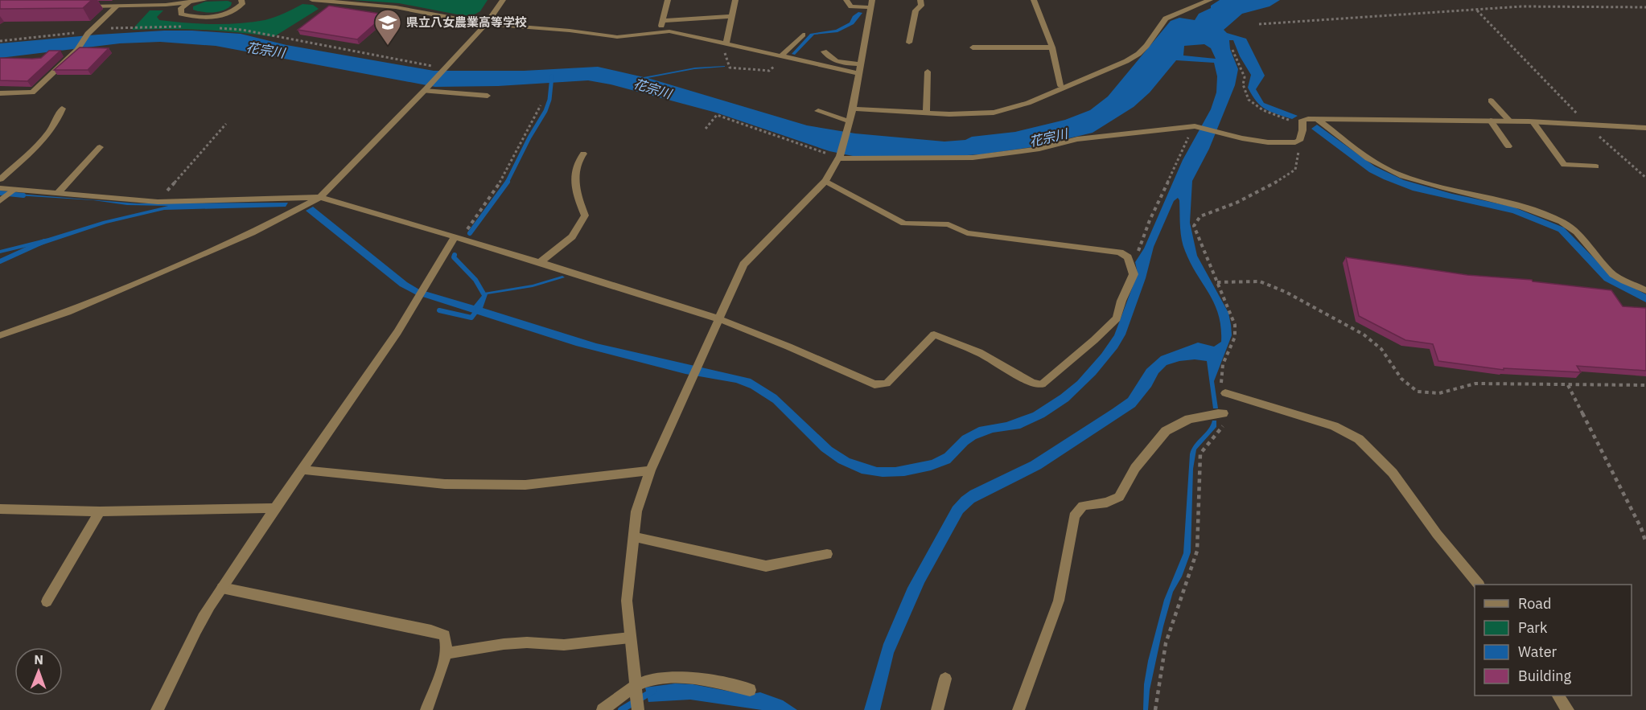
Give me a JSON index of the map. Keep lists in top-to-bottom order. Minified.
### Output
{"water":["花宗川"],"places":{"school or university":["県立八女農業高等学校"]},"legend":["Road","Park","Water","Building"],"north":"top"}
